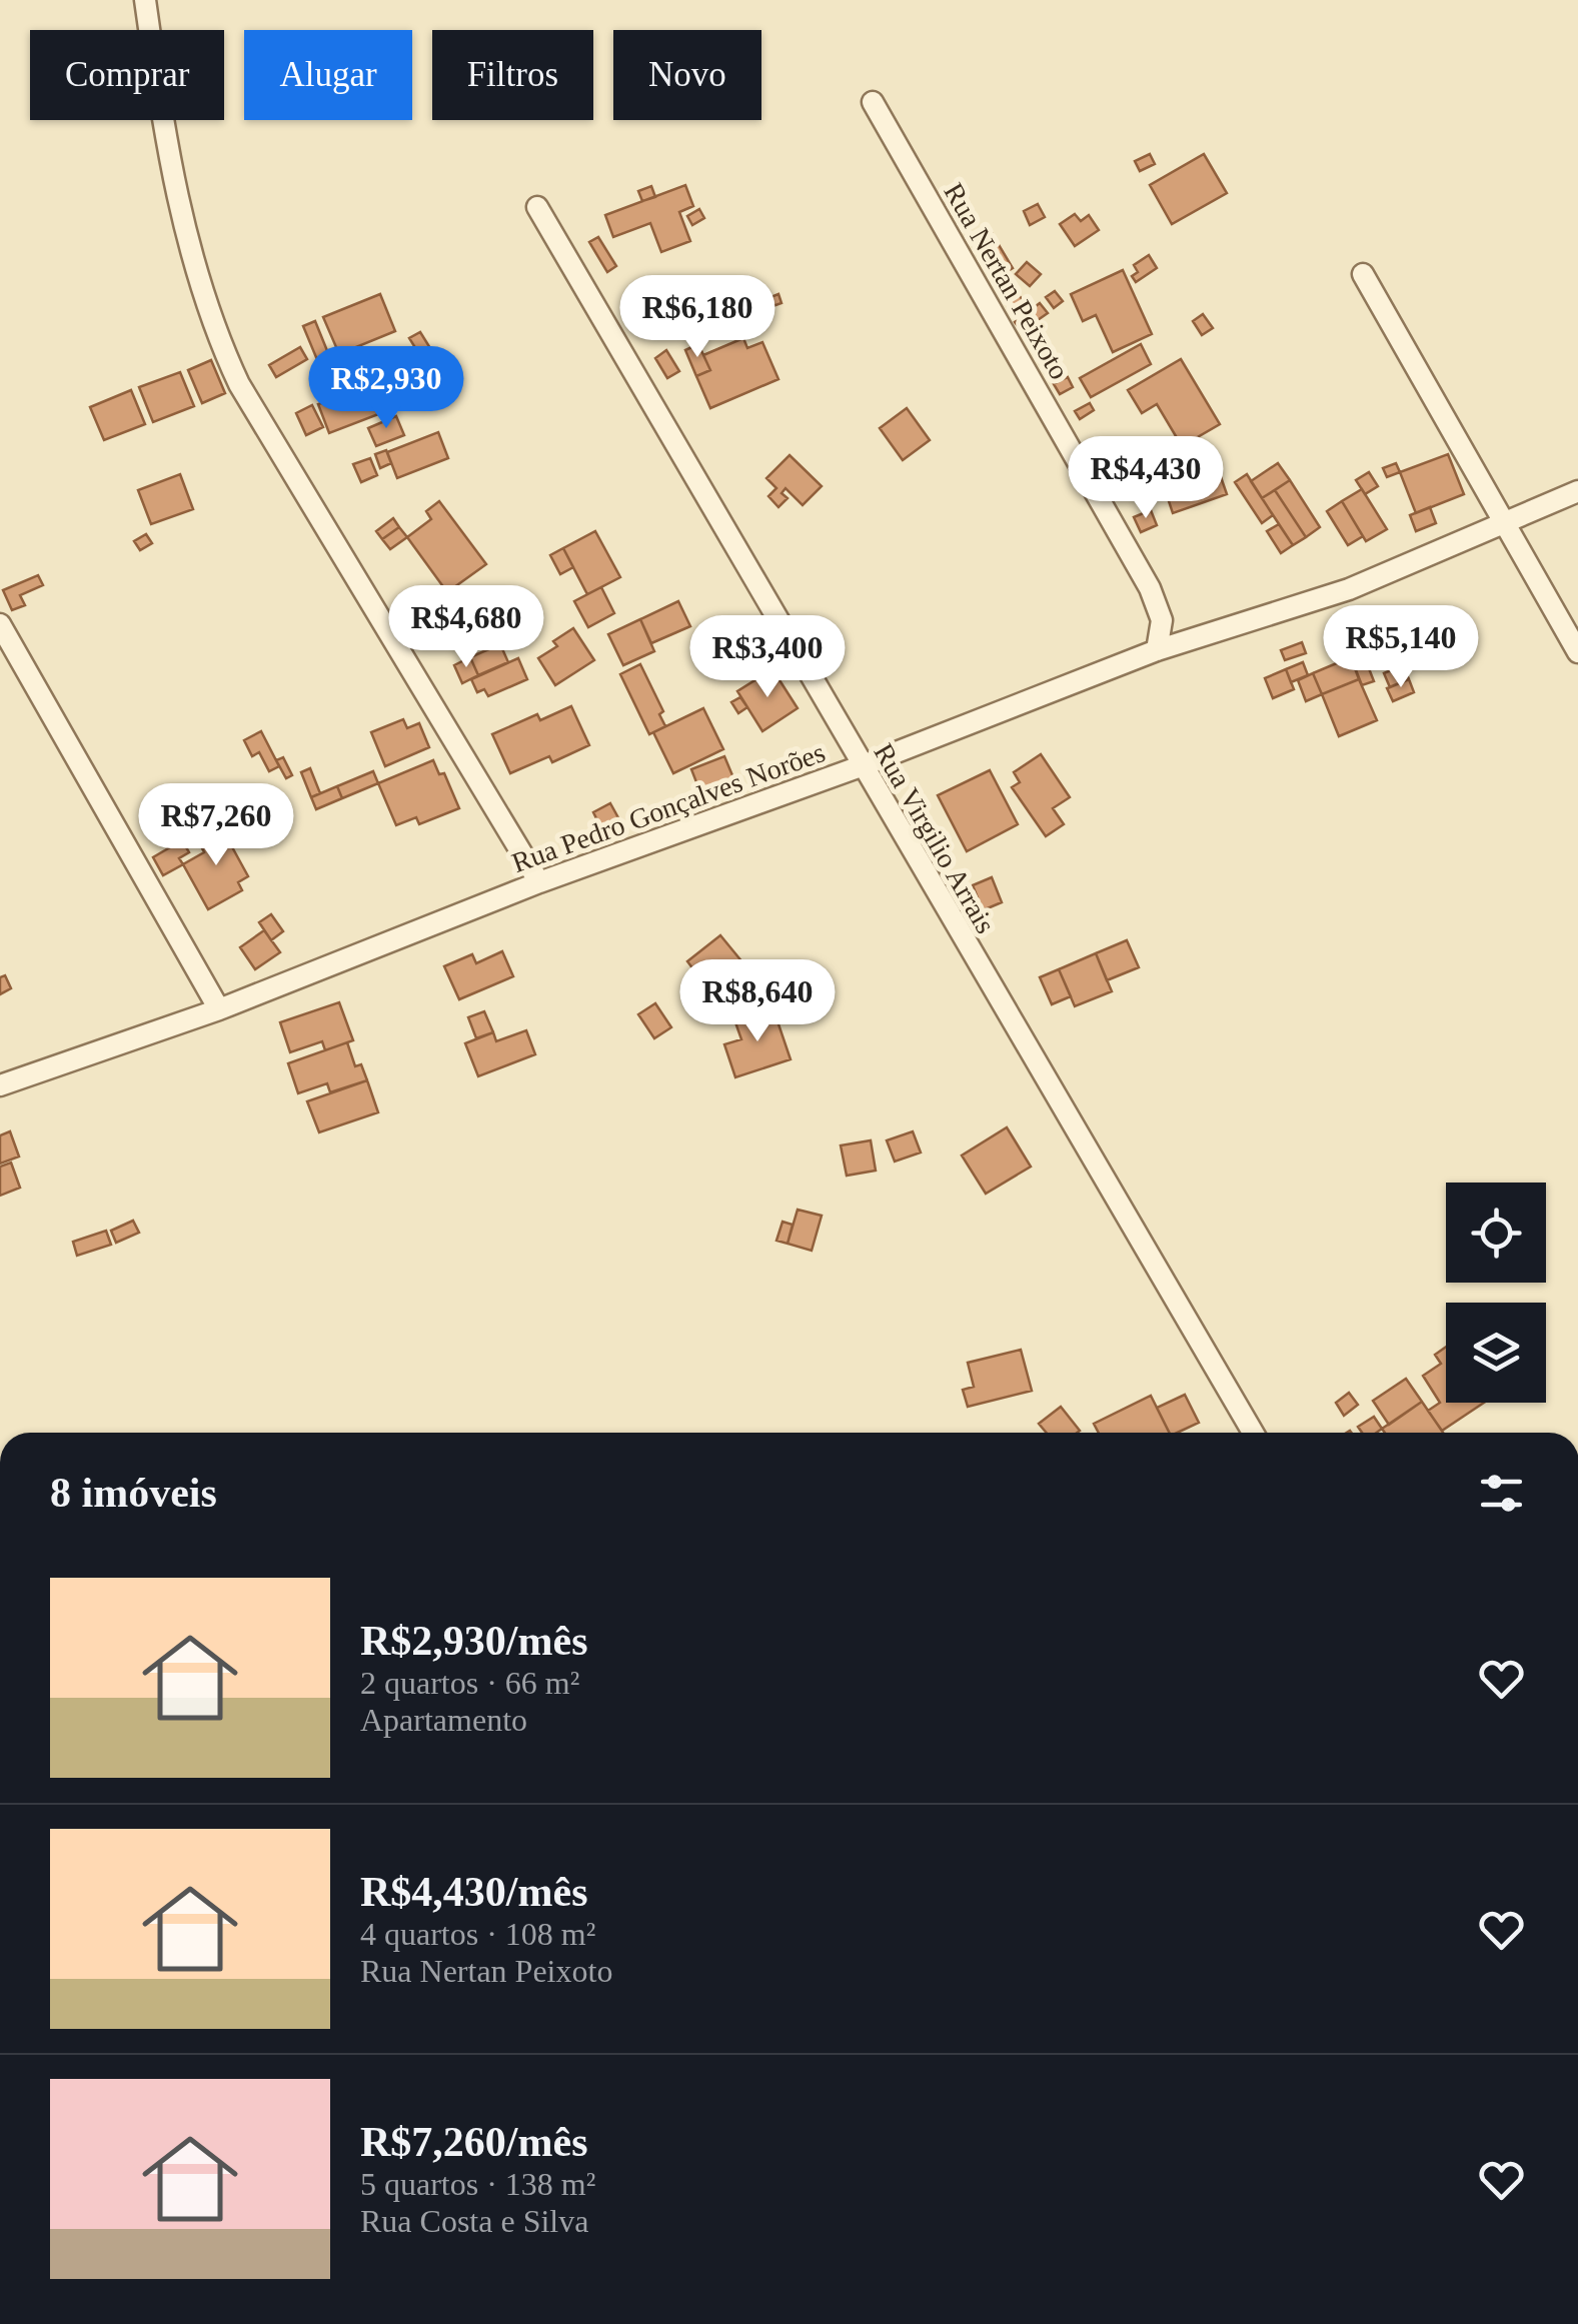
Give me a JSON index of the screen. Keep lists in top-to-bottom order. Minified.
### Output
{"streets":{"street":["Rua Nertan Peixoto","Rua Pedro Gonçalves Norões","Rua Virgilio Arrais"]},"crossings":[["Rua Nertan Peixoto","Rua Pedro Gonçalves Norões"],["Rua Pedro Gonçalves Norões","Rua Virgilio Arrais"]],"page":{"chip":["Comprar","Alugar","Filtros","Novo"],"price":["R$6,180","R$2,930","R$4,430","R$4,680","R$5,140","R$3,400","R$7,260","R$8,640"],"heading":"8 imóveis","list":[{"name":"R$2,930/mês","note":"2 quartos · 66 m² · Apartamento"},{"name":"R$4,430/mês","note":"4 quartos · 108 m² · Rua Nertan Peixoto"},{"name":"R$7,260/mês","note":"5 quartos · 138 m² · Rua Costa e Silva"}]}}
